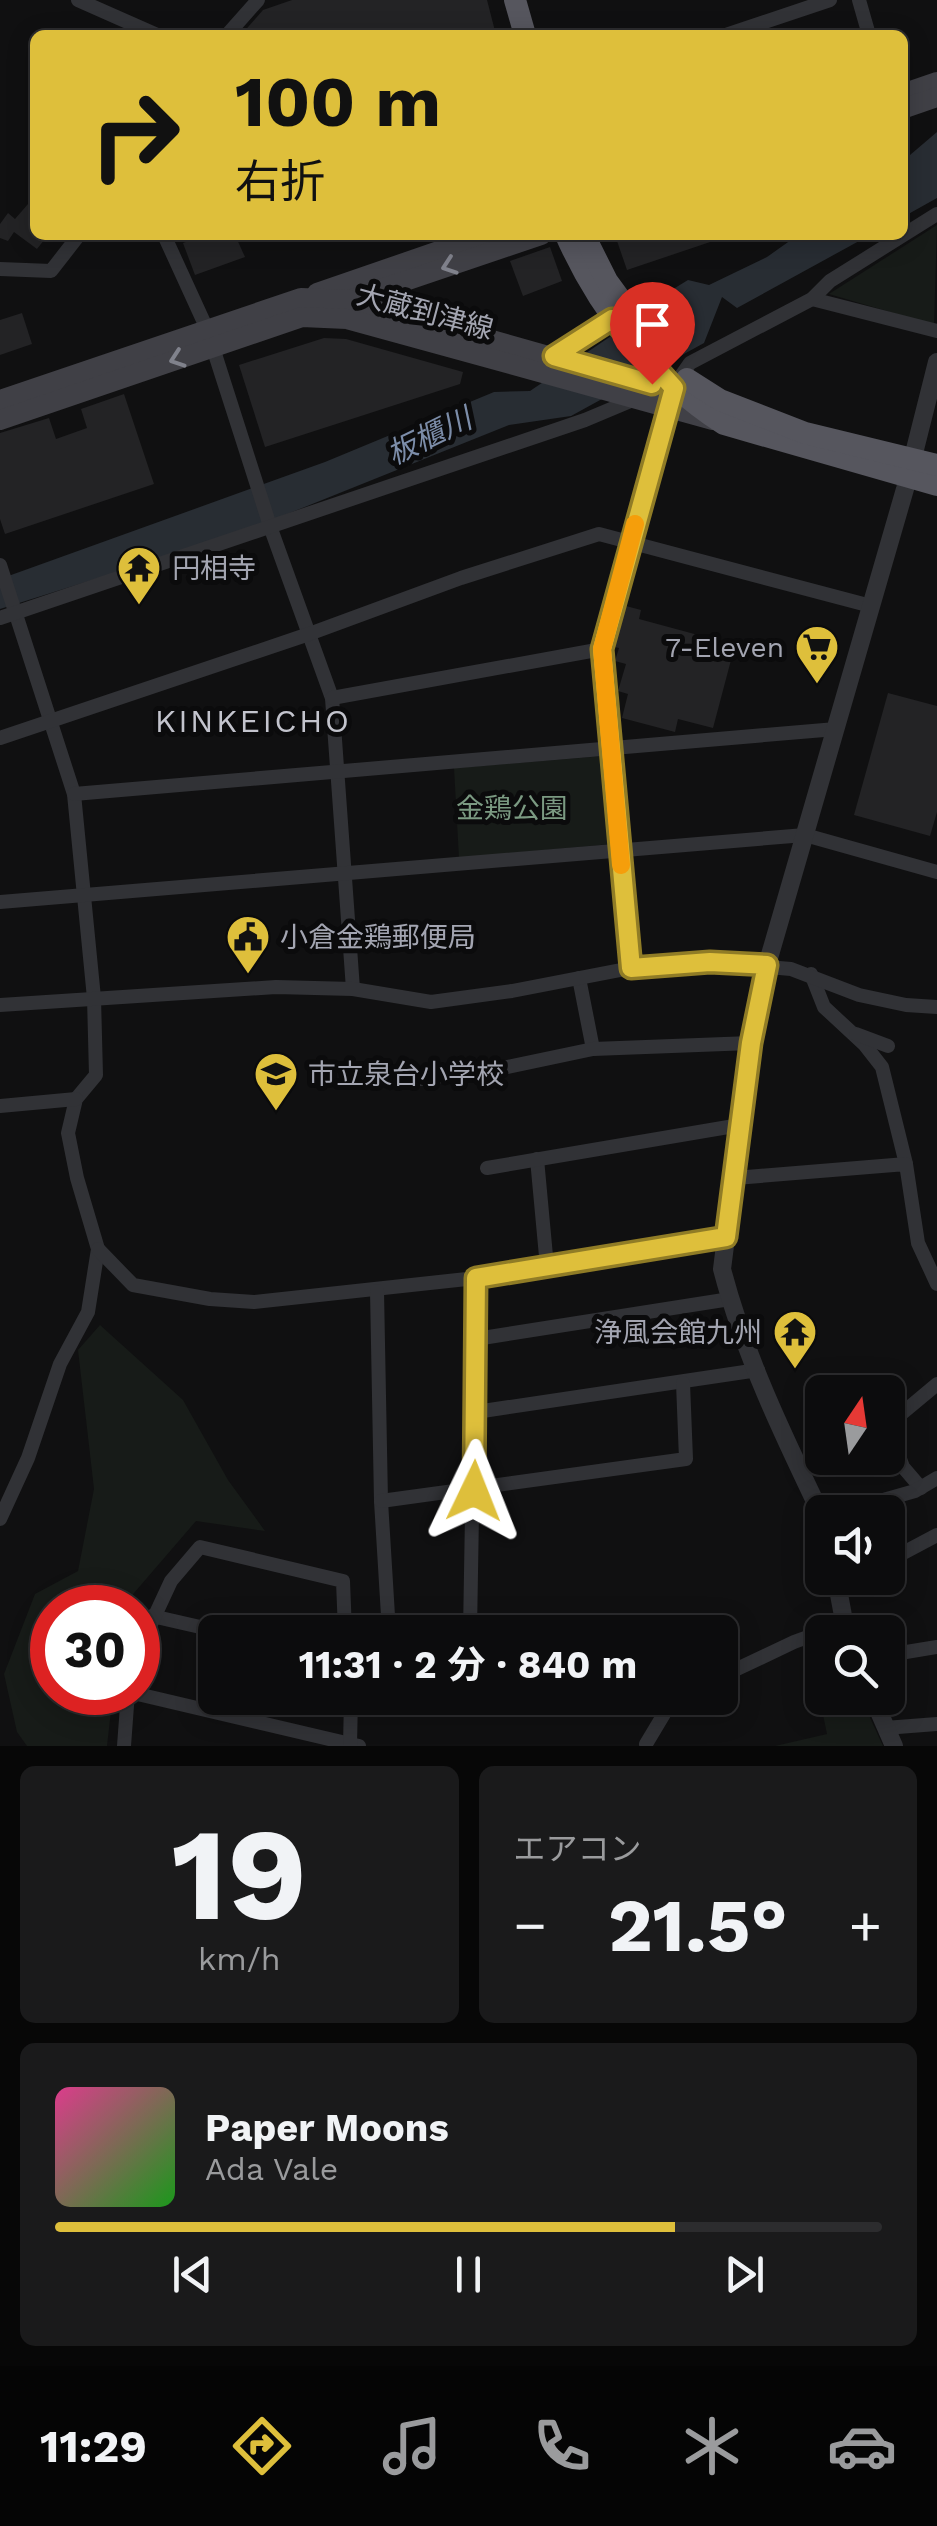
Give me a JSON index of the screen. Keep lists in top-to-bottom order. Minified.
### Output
{"streets":{"main road":["大蔵到津線"]},"districts":["KINKEICHO"],"water":["板櫃川"],"parks":["金鶏公園"],"places":{"temple":["円相寺","浄風会館九州"],"supermarket":["7-Eleven"],"public building":["小倉金鶏郵便局"],"school or university":["市立泉台小学校"]},"north":"top","page":{"turn":["100 m","右折"],"limit":"30","trip":"11:31 · 2 分 · 840 m","tile":[["19","km/h"],"エアコン"],"heat":["−","21.5°","+"],"song":["Paper Moons","Ada Vale"],"tabs":"11:29"}}
